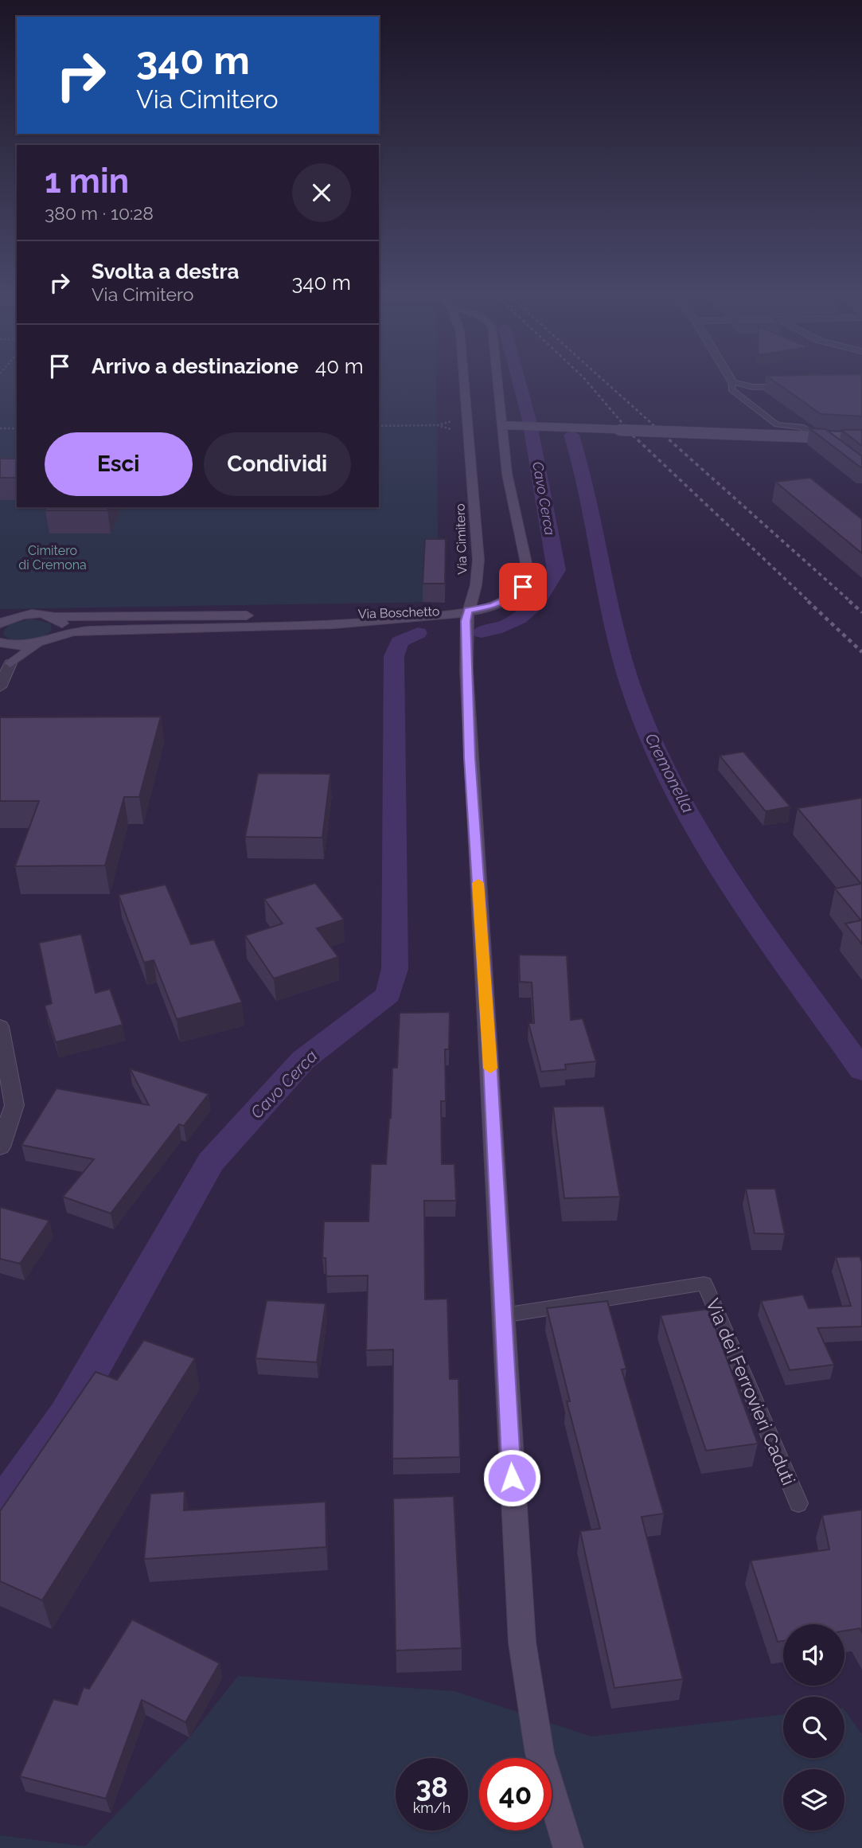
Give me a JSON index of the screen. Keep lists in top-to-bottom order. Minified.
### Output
{"streets":{"street":["Via Cimitero","Via Boschetto"],"lane":["Via dei Ferrovieri Caduti"]},"crossings":[["Via Cimitero","Via Boschetto"],["Via Cimitero","Via dei Ferrovieri Caduti"]],"water":["Cavo Cerca","Cremonella"],"parks":["Cimitero di Cremona"],"page":{"turn":["340 m","Via Cimitero"],"heading":["1 min","380 m · 10:28"],"list":[{"name":"Svolta a destra","note":"Via Cimitero","value":"340 m"},{"name":"Arrivo a destinazione","value":"40 m"}],"buttons":["Esci","Condividi"],"speed":"38 km/h","limit":"40"}}
